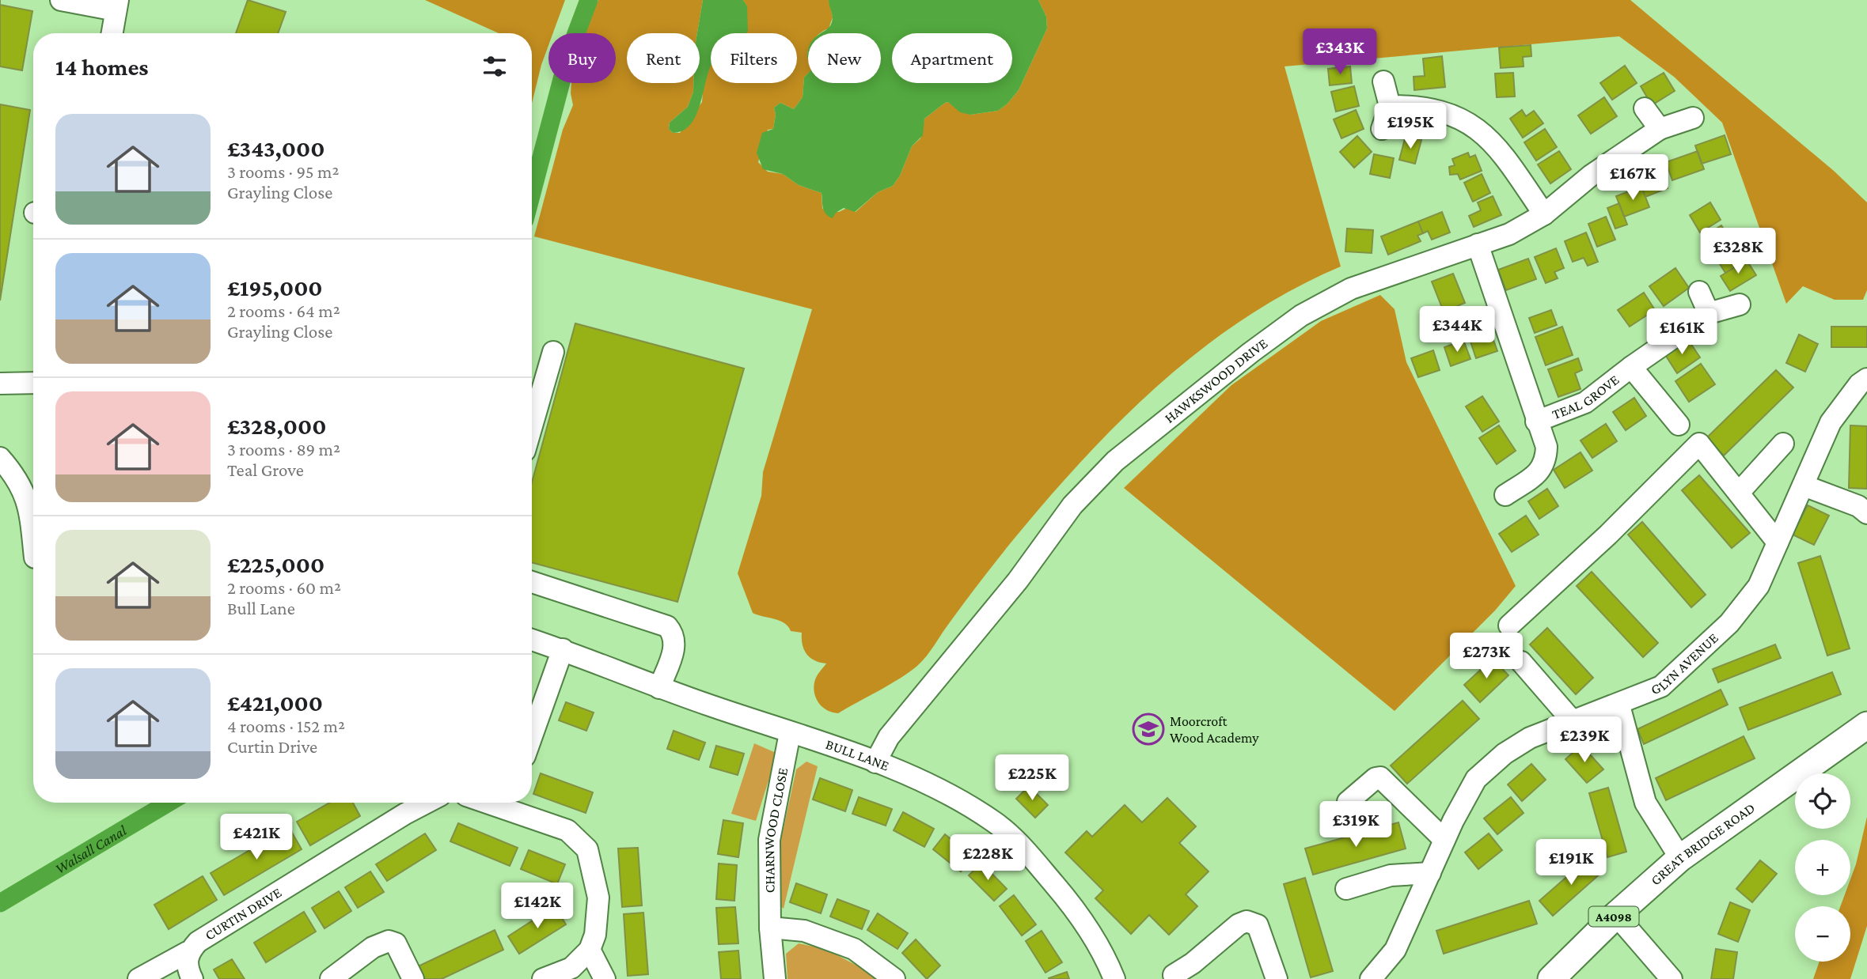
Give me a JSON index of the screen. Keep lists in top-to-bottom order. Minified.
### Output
{"streets":{"main road":["GREAT BRIDGE ROAD","A4098"],"street":["HAWKSWOOD DRIVE","TEAL GROVE","GLYN AVENUE","BULL LANE","CHARNWOOD CLOSE","CURTIN DRIVE"]},"crossings":[["HAWKSWOOD DRIVE","TEAL GROVE"],["HAWKSWOOD DRIVE","BULL LANE"],["BULL LANE","CHARNWOOD CLOSE"]],"water":["Walsall Canal"],"places":{"school or university":["Moorcroft Wood Academy"]},"page":{"price":["£343K","£195K","£167K","£328K","£344K","£161K","£273K","£239K","£225K","£319K","£421K","£228K","£191K","£142K"],"chip":["Buy","Rent","Filters","New","Apartment"],"heading":"14 homes","list":[{"name":"£343,000","note":"3 rooms · 95 m² · Grayling Close"},{"name":"£195,000","note":"2 rooms · 64 m² · Grayling Close"},{"name":"£328,000","note":"3 rooms · 89 m² · Teal Grove"},{"name":"£225,000","note":"2 rooms · 60 m² · Bull Lane"},{"name":"£421,000","note":"4 rooms · 152 m² · Curtin Drive"}],"map_buttons":["+","−"]}}
